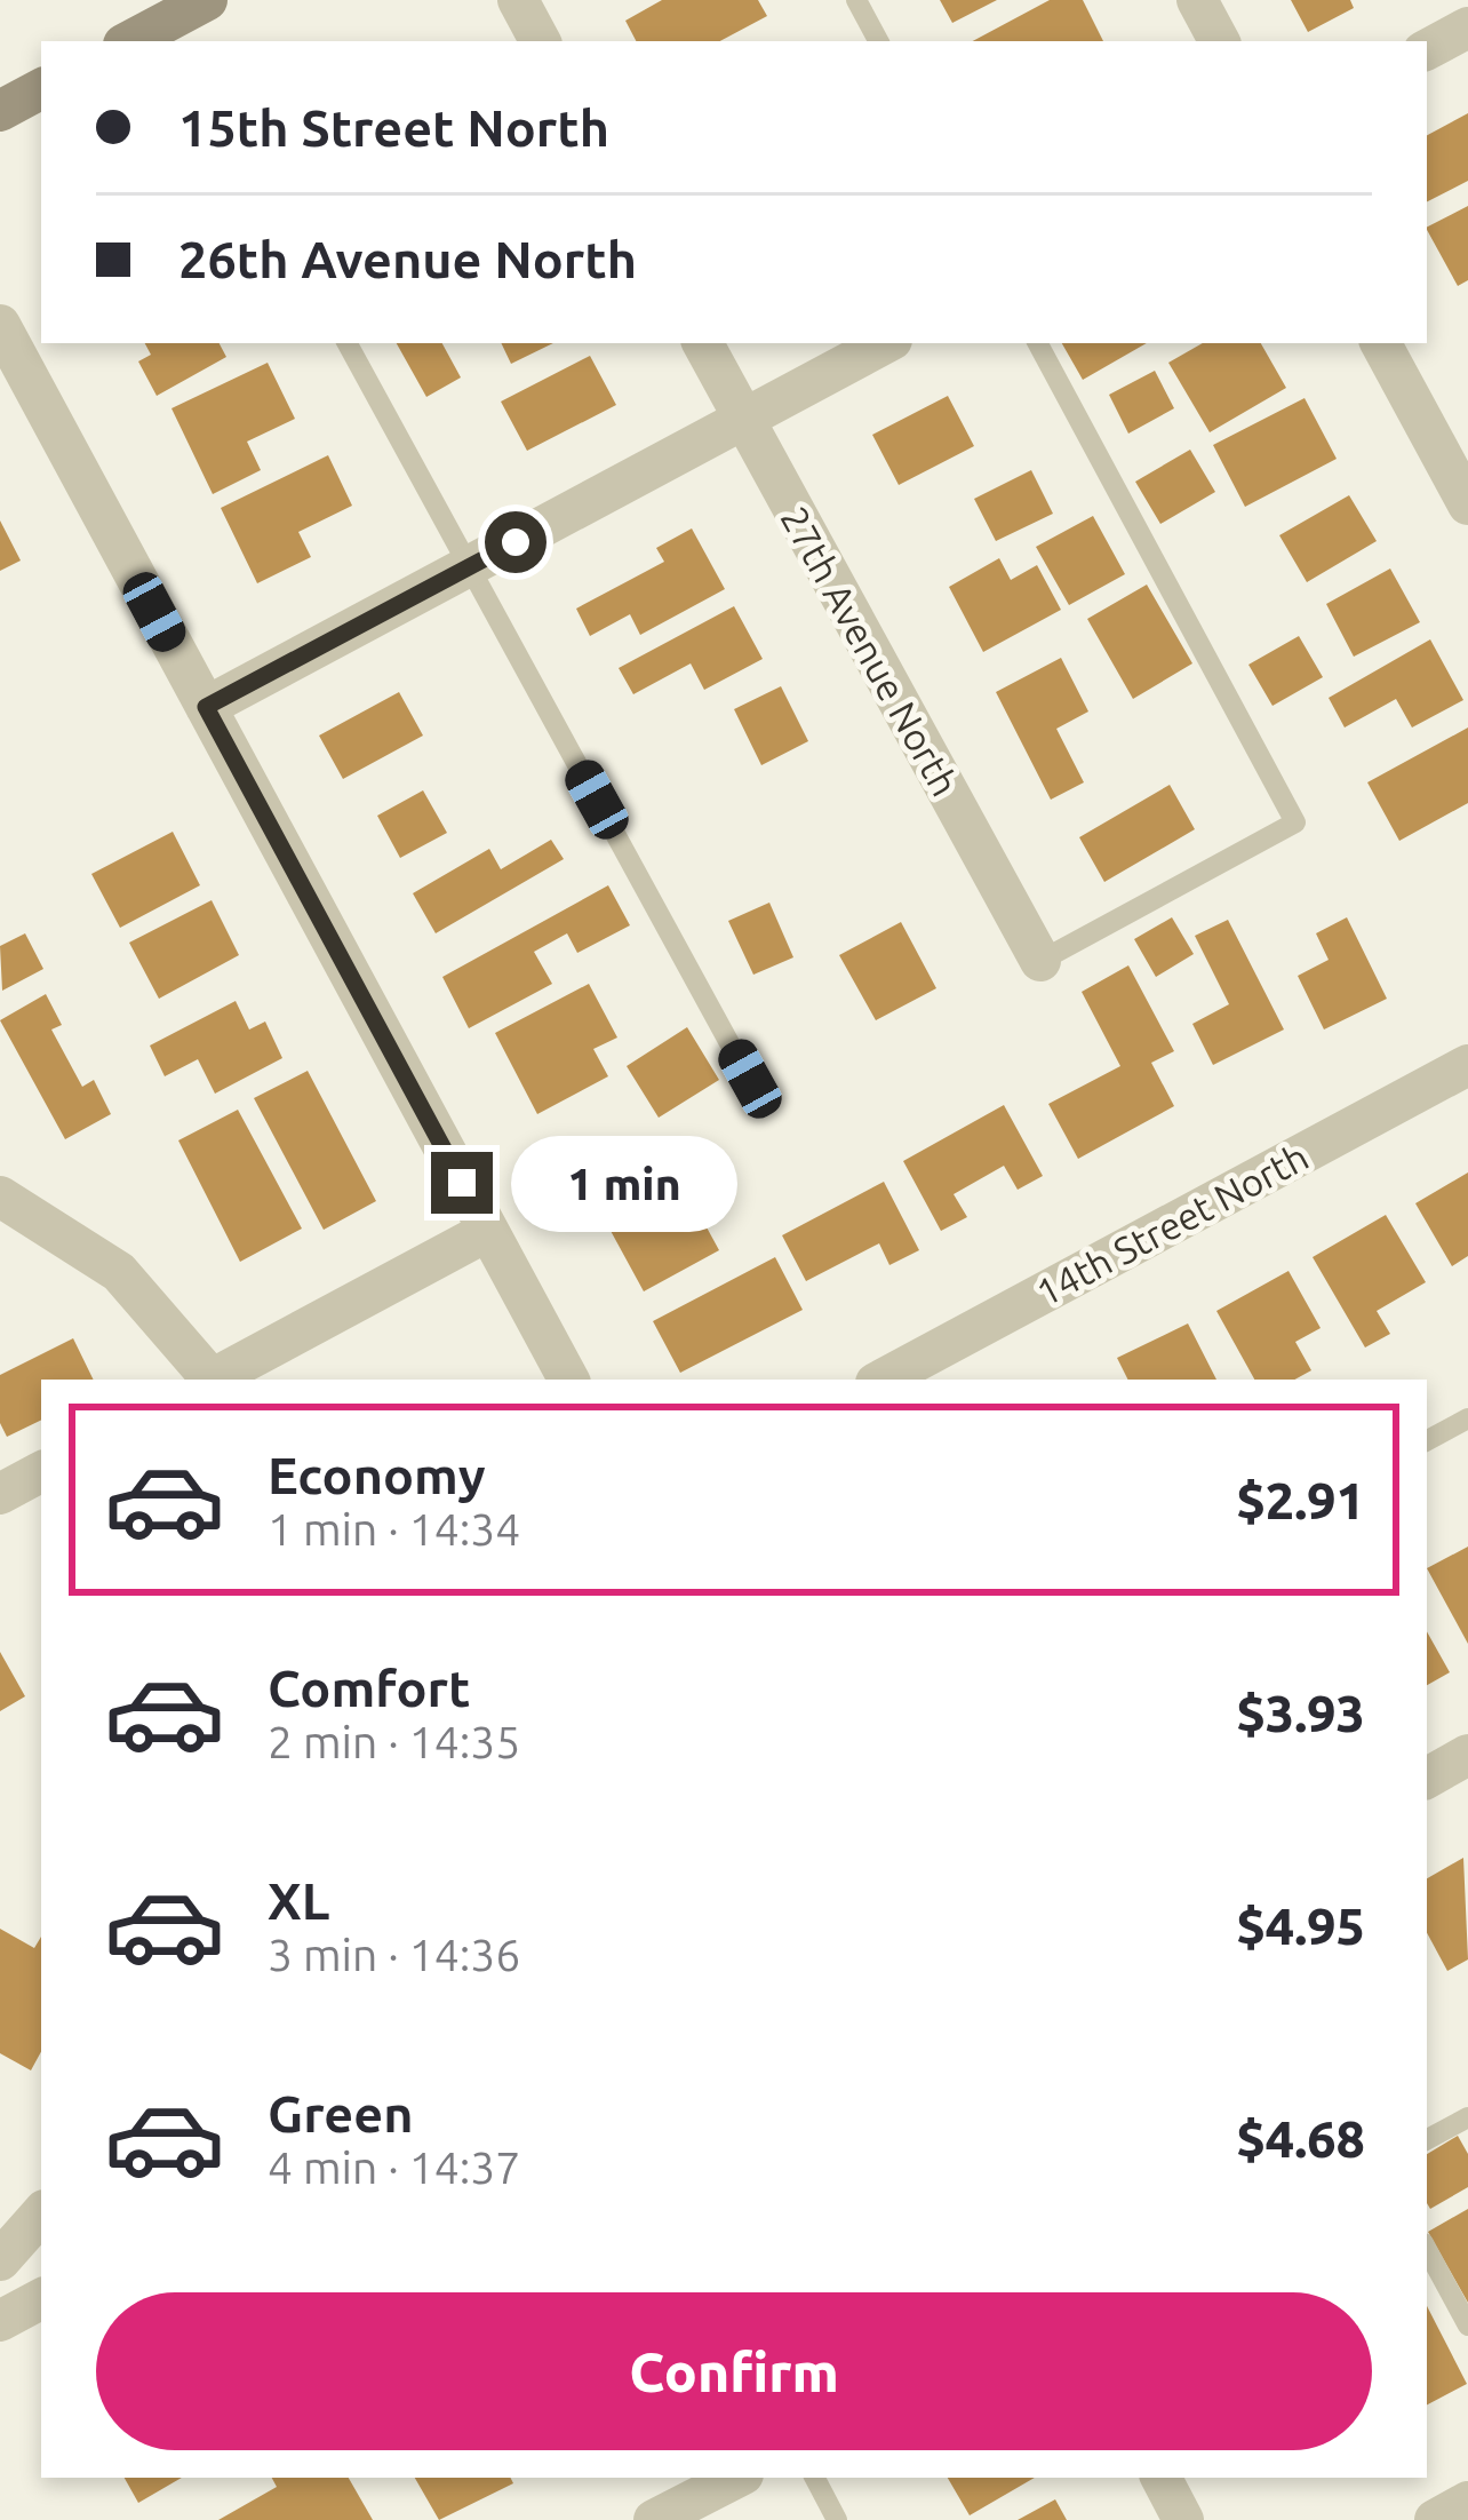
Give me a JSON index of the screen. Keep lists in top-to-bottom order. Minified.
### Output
{"streets":{"street":["27th Avenue North","14th Street North"]},"page":{"banner":["15th Street North","26th Avenue North"],"bubble":"1 min","list":[{"name":"Economy","note":"1 min · 14:34","value":"$2.91"},{"name":"Comfort","note":"2 min · 14:35","value":"$3.93"},{"name":"XL","note":"3 min · 14:36","value":"$4.95"},{"name":"Green","note":"4 min · 14:37","value":"$4.68"}],"buttons":"Confirm"}}
